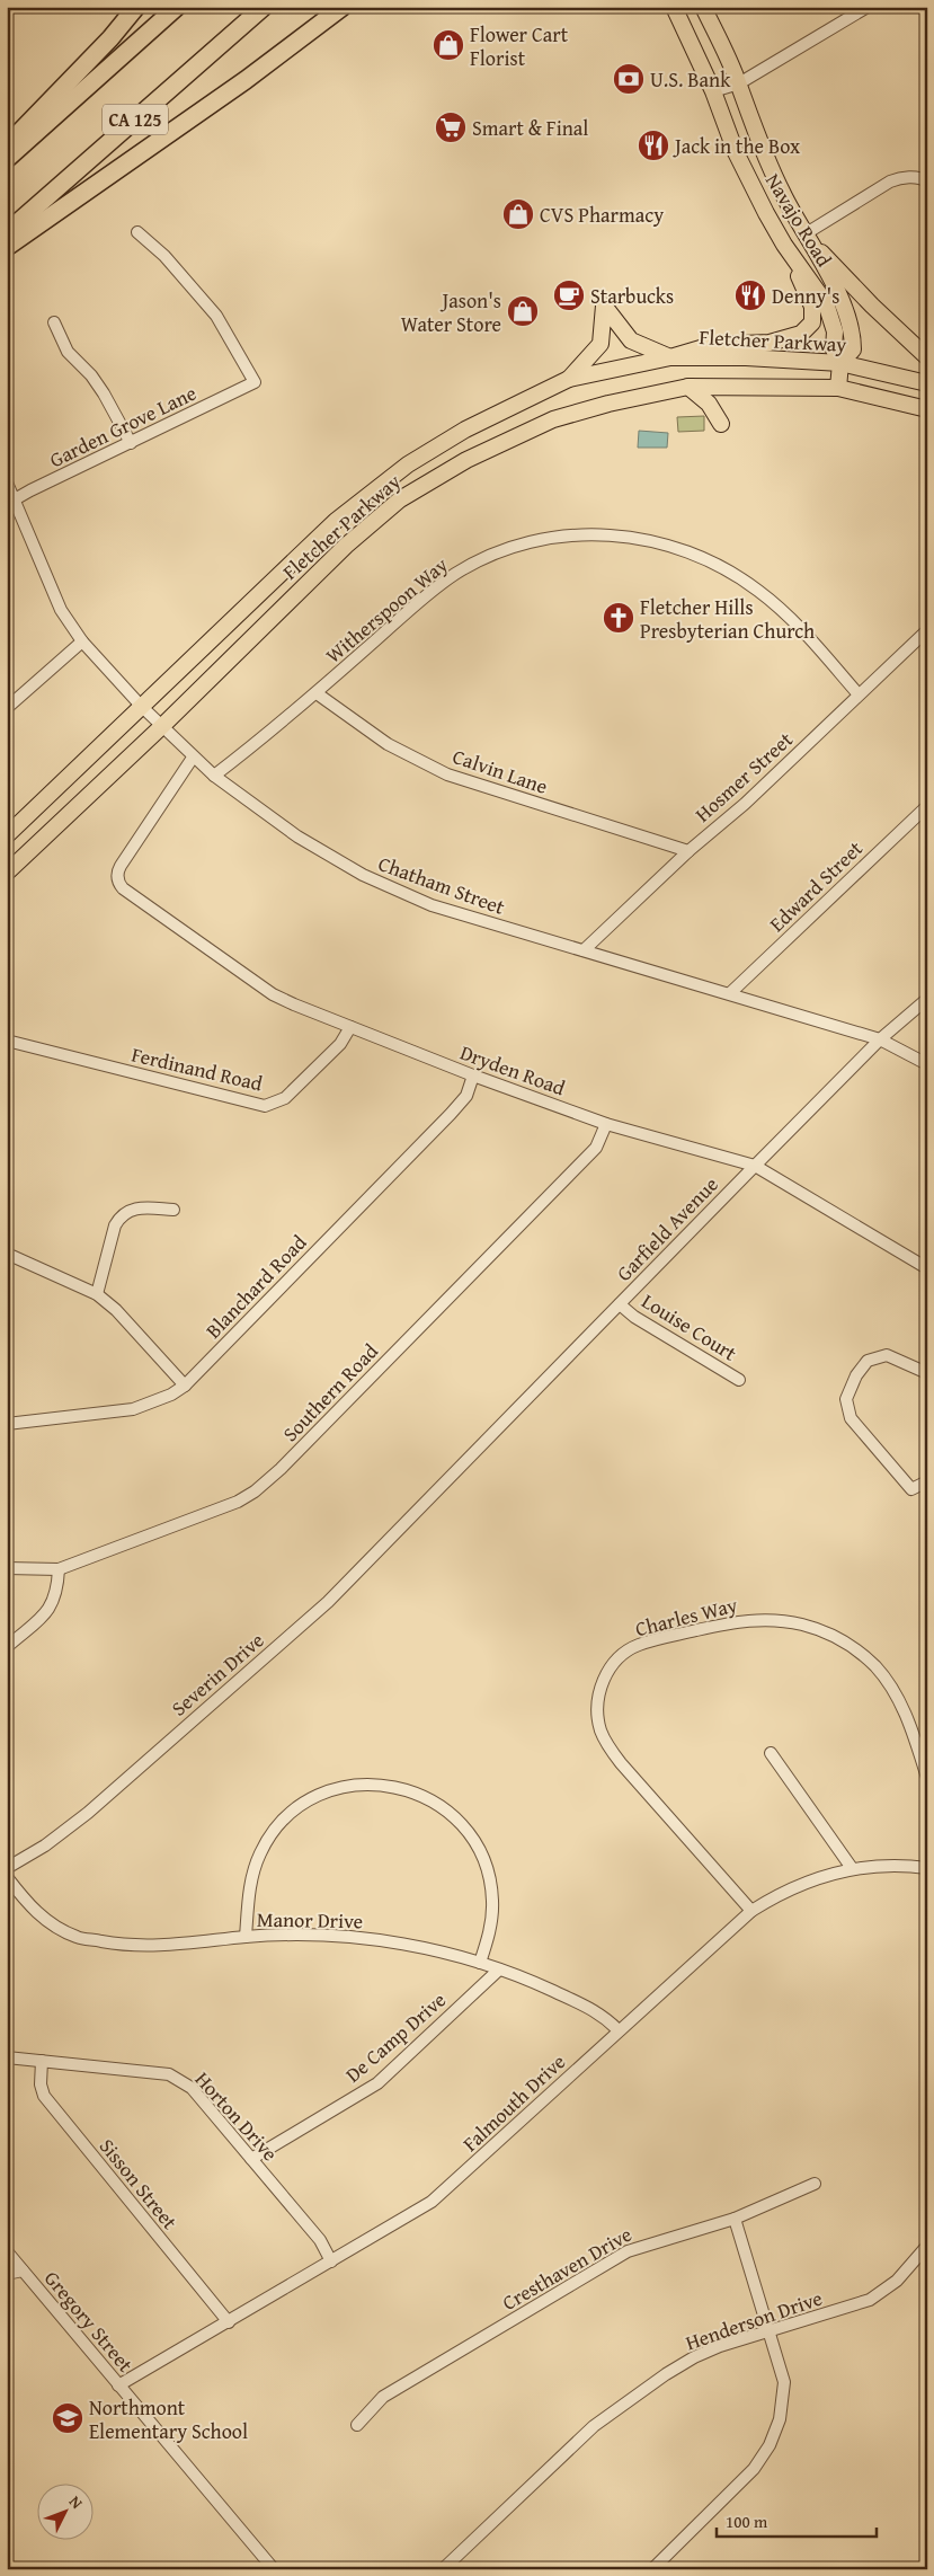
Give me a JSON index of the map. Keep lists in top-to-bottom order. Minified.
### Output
{"streets":{"highway":["CA 125"],"main road":["Navajo Road","Fletcher Parkway"],"street":["Garden Grove Lane","Witherspoon Way","Calvin Lane","Hosmer Street","Chatham Street","Edward Street","Ferdinand Road","Dryden Road","Garfield Avenue","Blanchard Road","Louise Court","Southern Road","Charles Way","Severin Drive","Manor Drive","De Camp Drive","Falmouth Drive","Horton Drive","Sisson Street","Cresthaven Drive","Henderson Drive","Gregory Street"]},"crossings":[["Navajo Road","Fletcher Parkway"],["Fletcher Parkway","Chatham Street"],["Garden Grove Lane","Chatham Street"],["Witherspoon Way","Calvin Lane"],["Witherspoon Way","Hosmer Street"],["Witherspoon Way","Chatham Street"],["Calvin Lane","Hosmer Street"],["Hosmer Street","Chatham Street"],["Chatham Street","Edward Street"],["Chatham Street","Dryden Road"],["Chatham Street","Garfield Avenue"],["Ferdinand Road","Dryden Road"],["Dryden Road","Garfield Avenue"],["Dryden Road","Blanchard Road"],["Dryden Road","Southern Road"],["Garfield Avenue","Louise Court"],["Garfield Avenue","Severin Drive"],["Charles Way","Falmouth Drive"],["Manor Drive","De Camp Drive"],["Manor Drive","Falmouth Drive"],["De Camp Drive","Horton Drive"],["Falmouth Drive","Horton Drive"],["Falmouth Drive","Sisson Street"],["Falmouth Drive","Gregory Street"],["Horton Drive","Sisson Street"]],"places":{"shop":["Flower Cart Florist","CVS Pharmacy","Jason's Water Store"],"bank":["U.S. Bank"],"supermarket":["Smart & Final"],"restaurant":["Jack in the Box","Denny's"],"cafe":["Starbucks"],"church":["Fletcher Hills Presbyterian Church"],"school or university":["Northmont Elementary School"]},"scale_bar":"100 m","north":"top right"}
